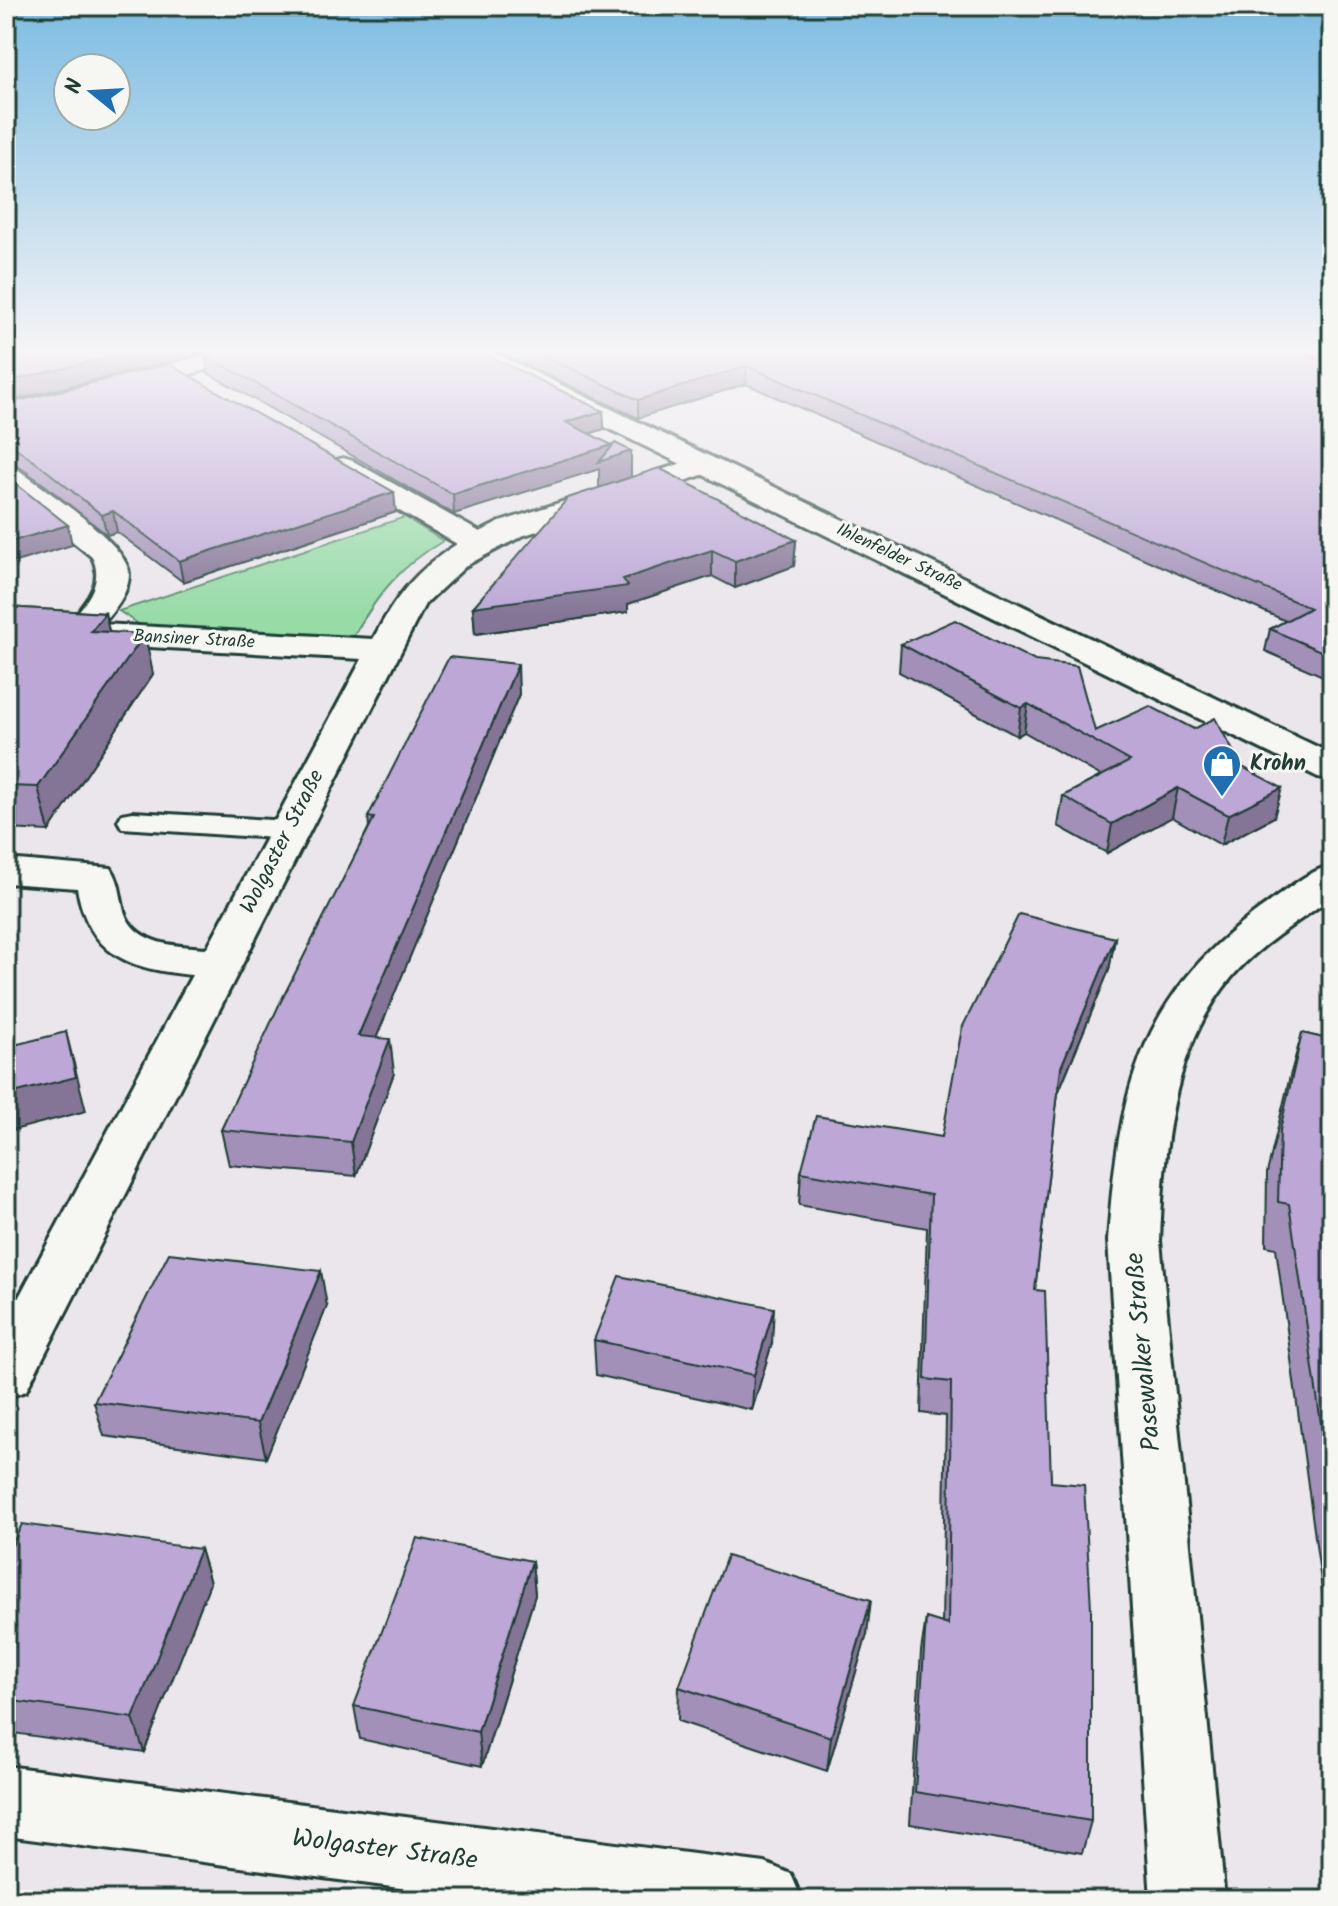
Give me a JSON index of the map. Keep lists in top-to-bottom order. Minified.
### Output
{"streets":{"street":["Ihlenfelder Straße","Bansiner Straße","Wolgaster Straße","Pasewalker Straße"]},"crossings":[["Ihlenfelder Straße","Wolgaster Straße"],["Bansiner Straße","Wolgaster Straße"]],"places":{"shop":["Krohn"]},"north":"left"}
